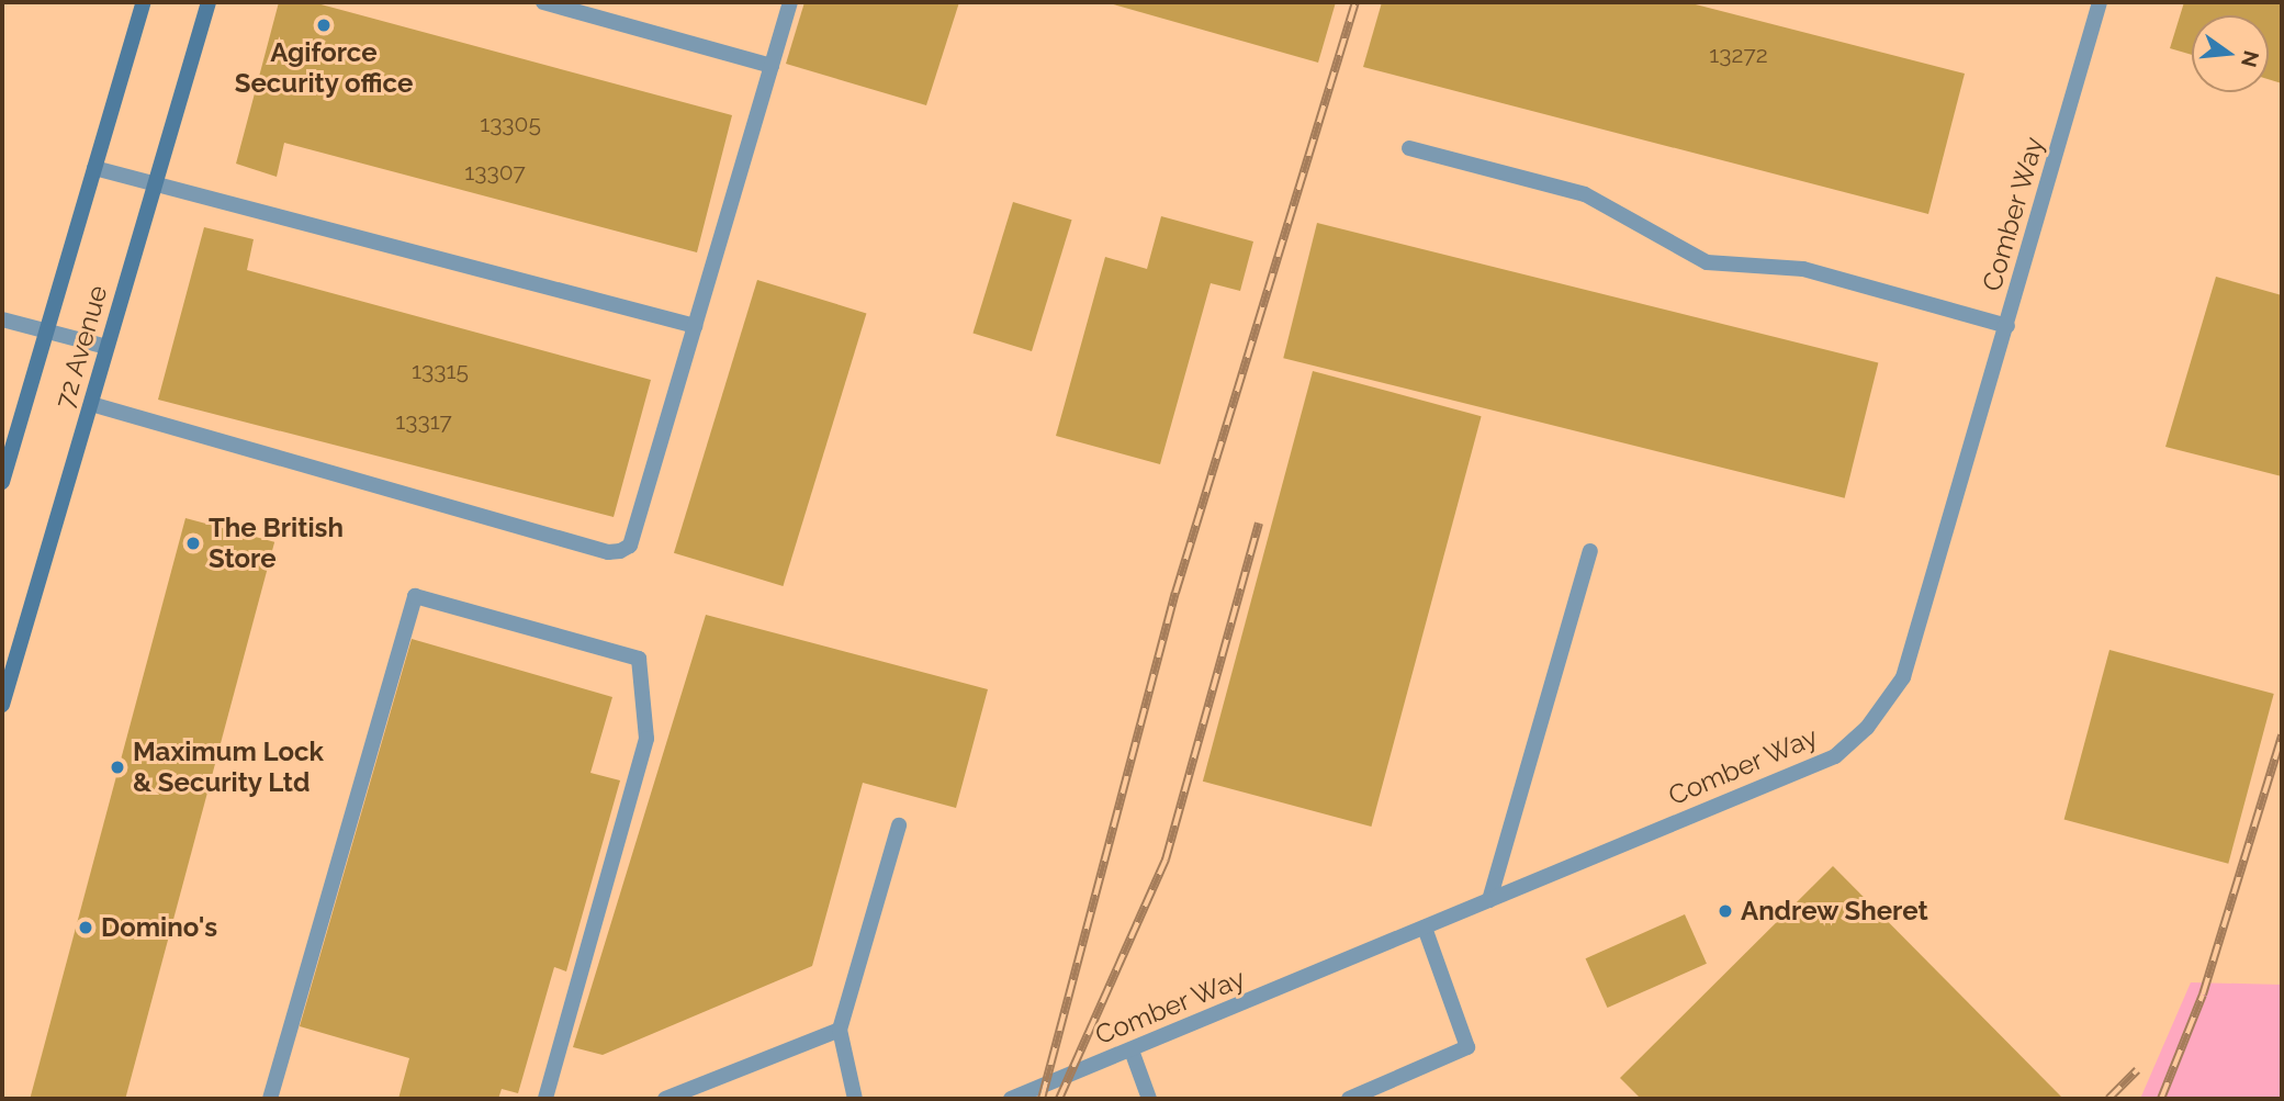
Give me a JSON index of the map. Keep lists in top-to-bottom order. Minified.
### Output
{"streets":{"main road":["72 Avenue"],"street":["Comber Way"]},"places":["Agiforce Security office","The British Store","Maximum Lock & Security Ltd","Andrew Sheret","Domino's"],"house_numbers":["13272","13305","13307","13315","13317"],"north":"right"}
